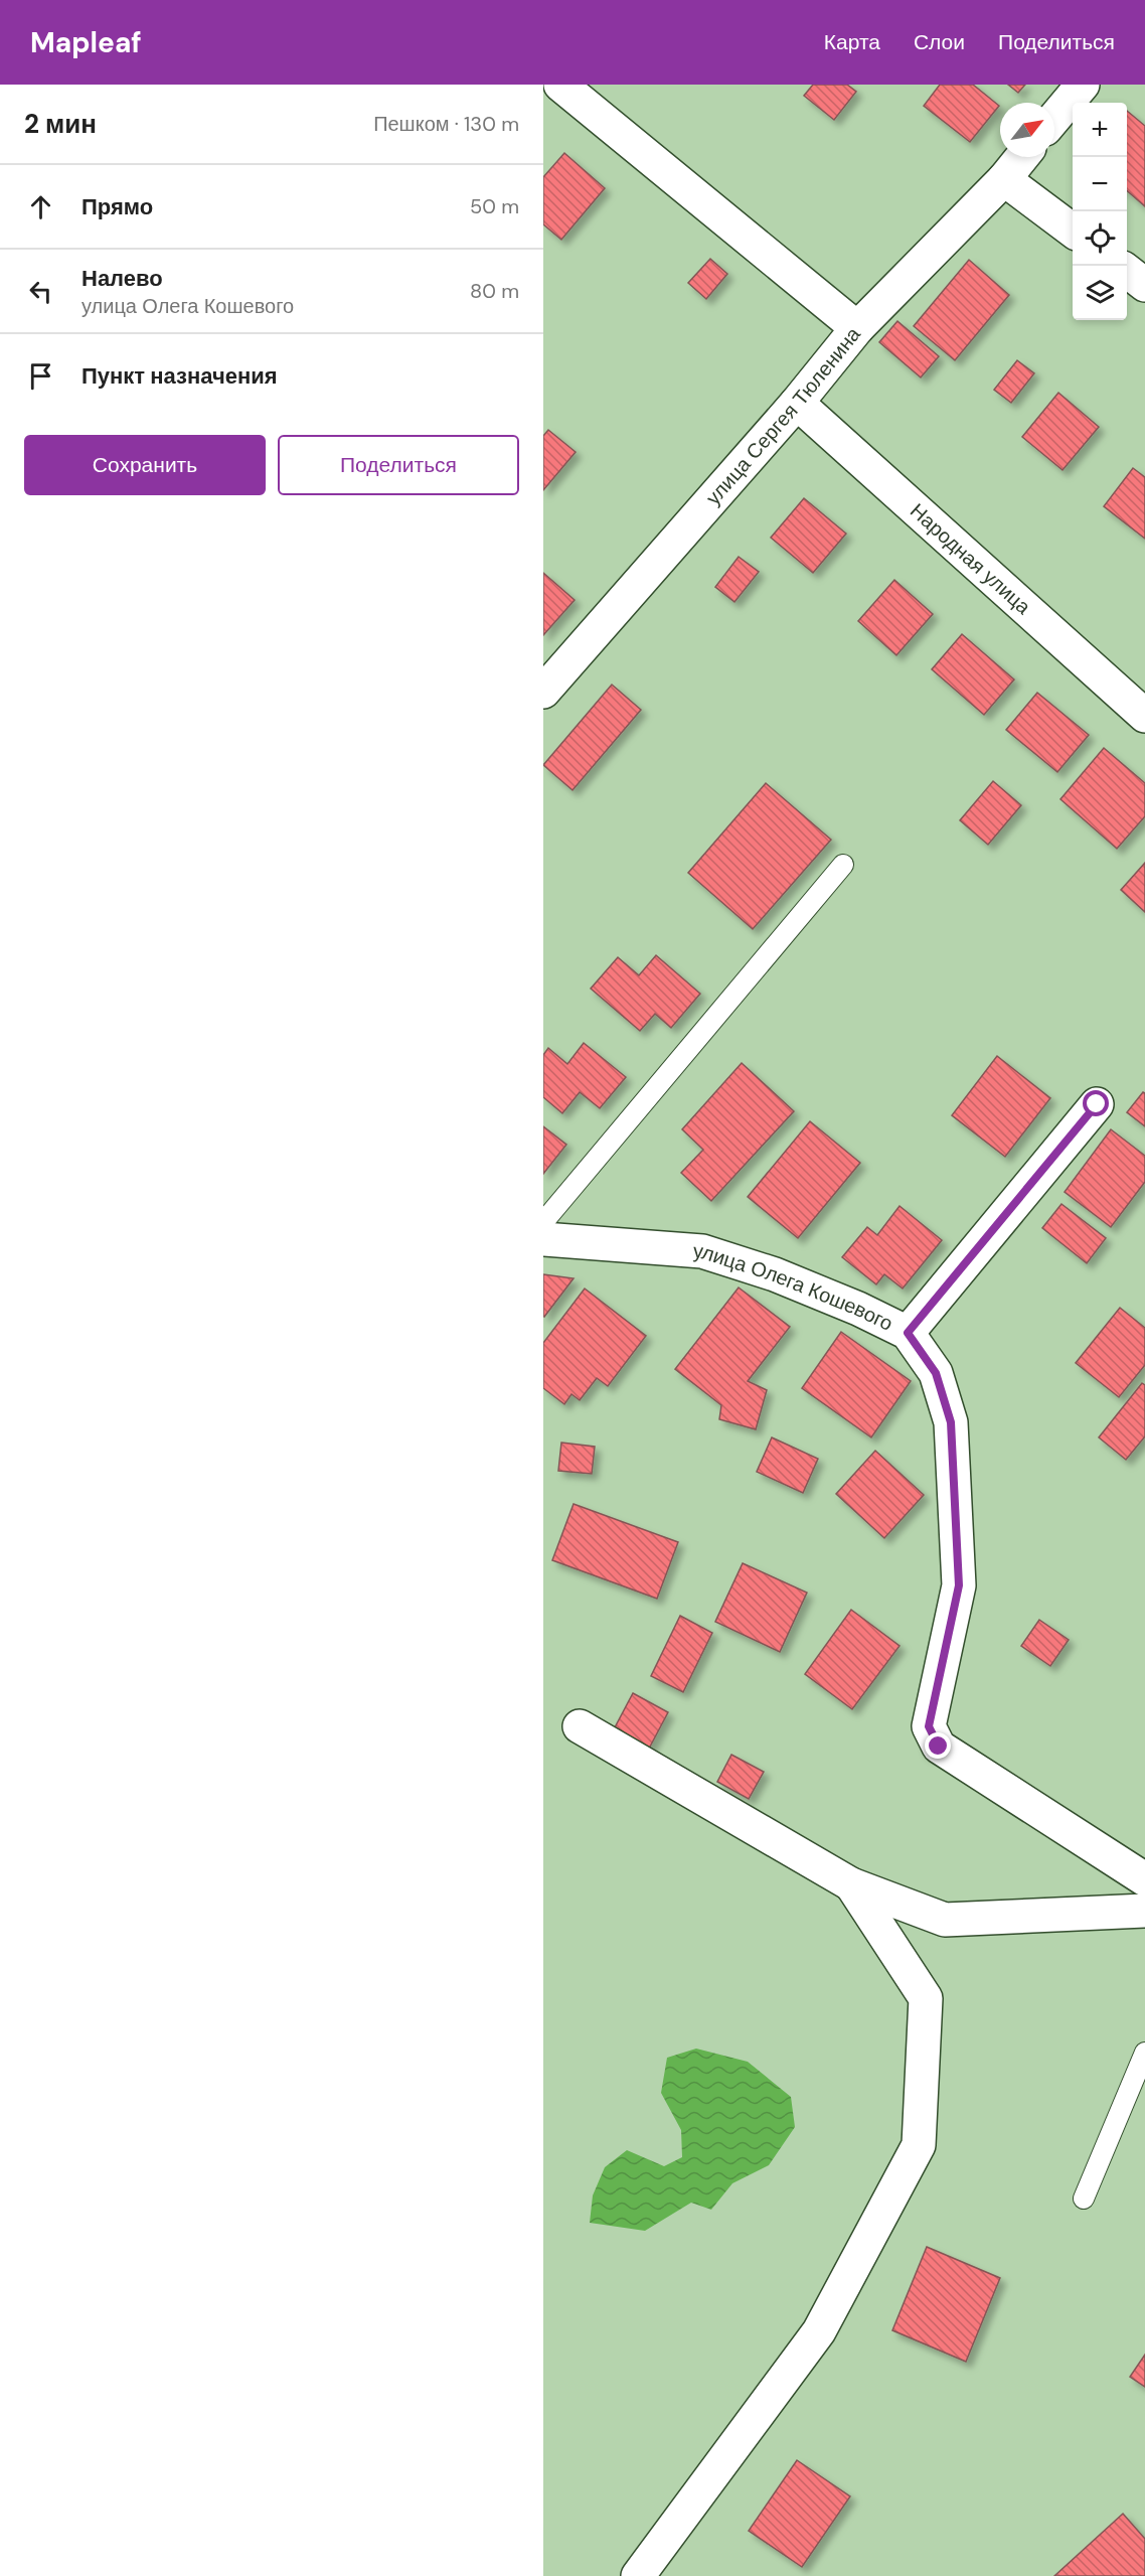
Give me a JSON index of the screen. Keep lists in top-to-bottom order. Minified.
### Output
{"streets":{"street":["улица Сергея Тюленина","Народная улица","улица Олега Кошевого"]},"crossings":[["улица Сергея Тюленина","Народная улица"]],"north":"top right","page":{"header":"Mapleaf","nav":["Карта","Слои","Поделиться"],"heading":["2 мин","Пешком · 130 m"],"map_buttons":["+","−"],"list":[["Прямо","50 m"],["Налево","улица Олега Кошевого","80 m"],"Пункт назначения"],"buttons":["Сохранить","Поделиться"]}}
